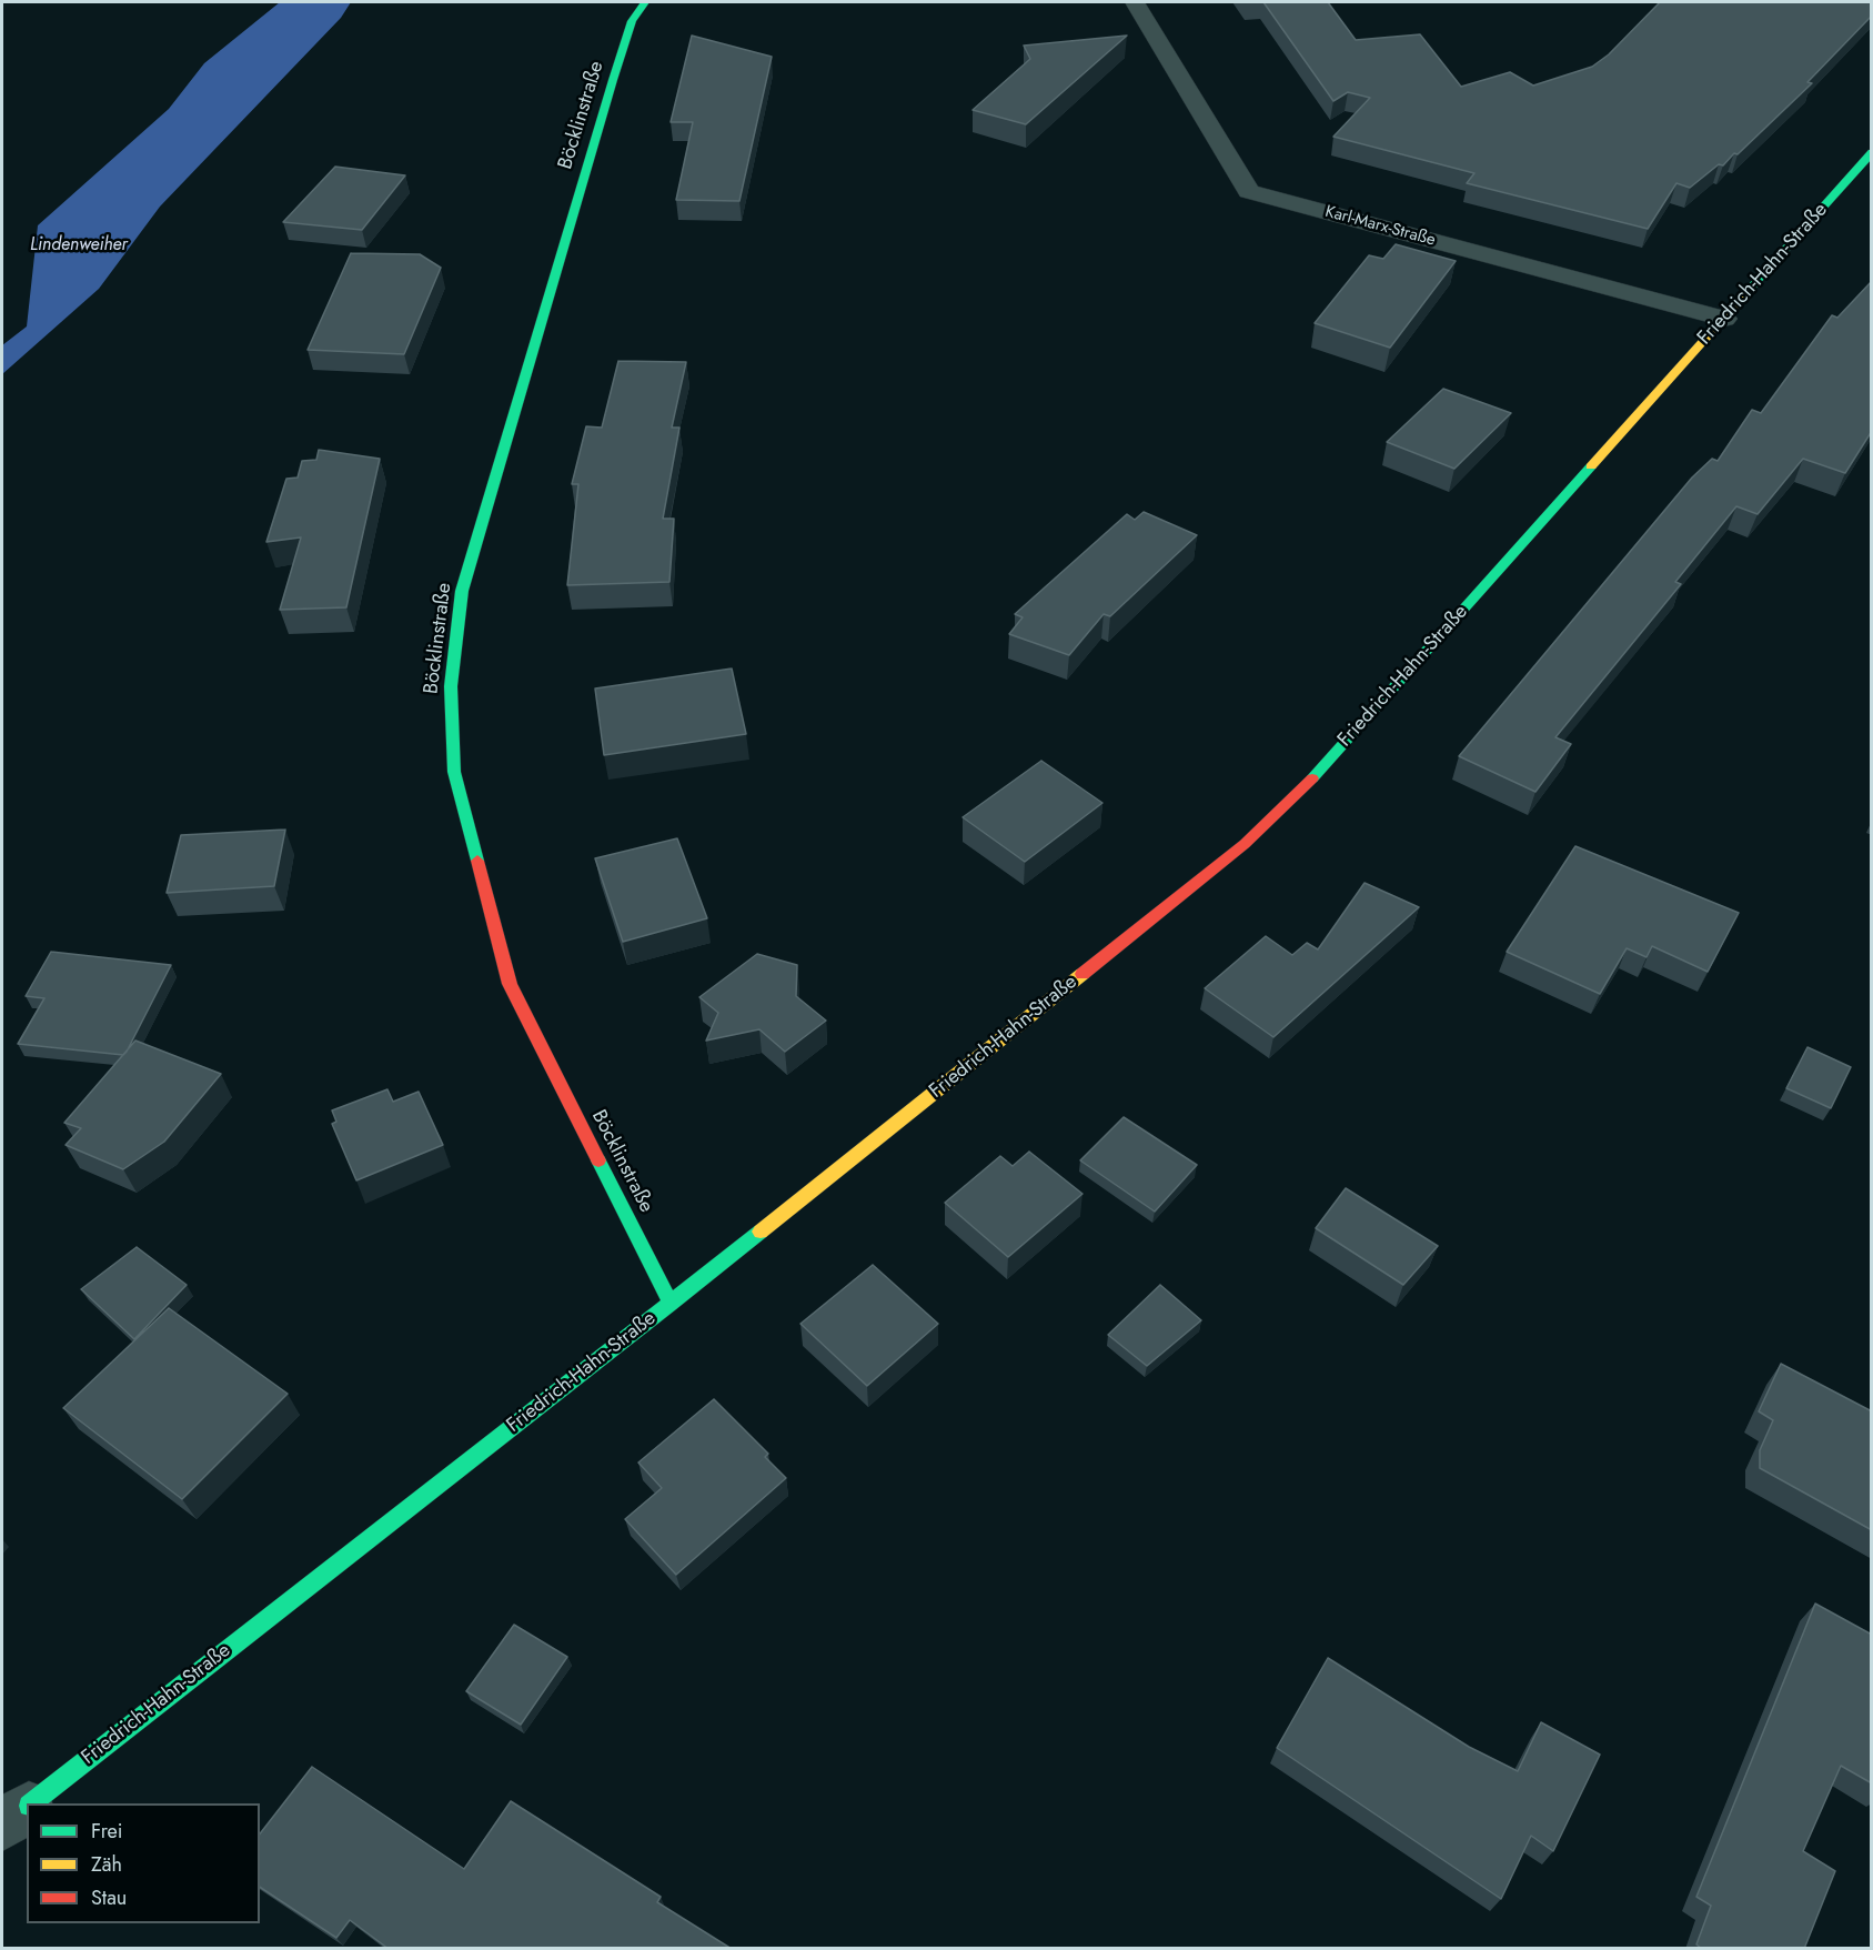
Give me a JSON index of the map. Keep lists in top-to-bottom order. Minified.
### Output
{"streets":{"street":["Böcklinstraße","Karl-Marx-Straße","Friedrich-Hahn-Straße"]},"crossings":[["Böcklinstraße","Friedrich-Hahn-Straße"],["Karl-Marx-Straße","Friedrich-Hahn-Straße"]],"water":["Lindenweiher"],"legend":["Frei","Zäh","Stau"]}
